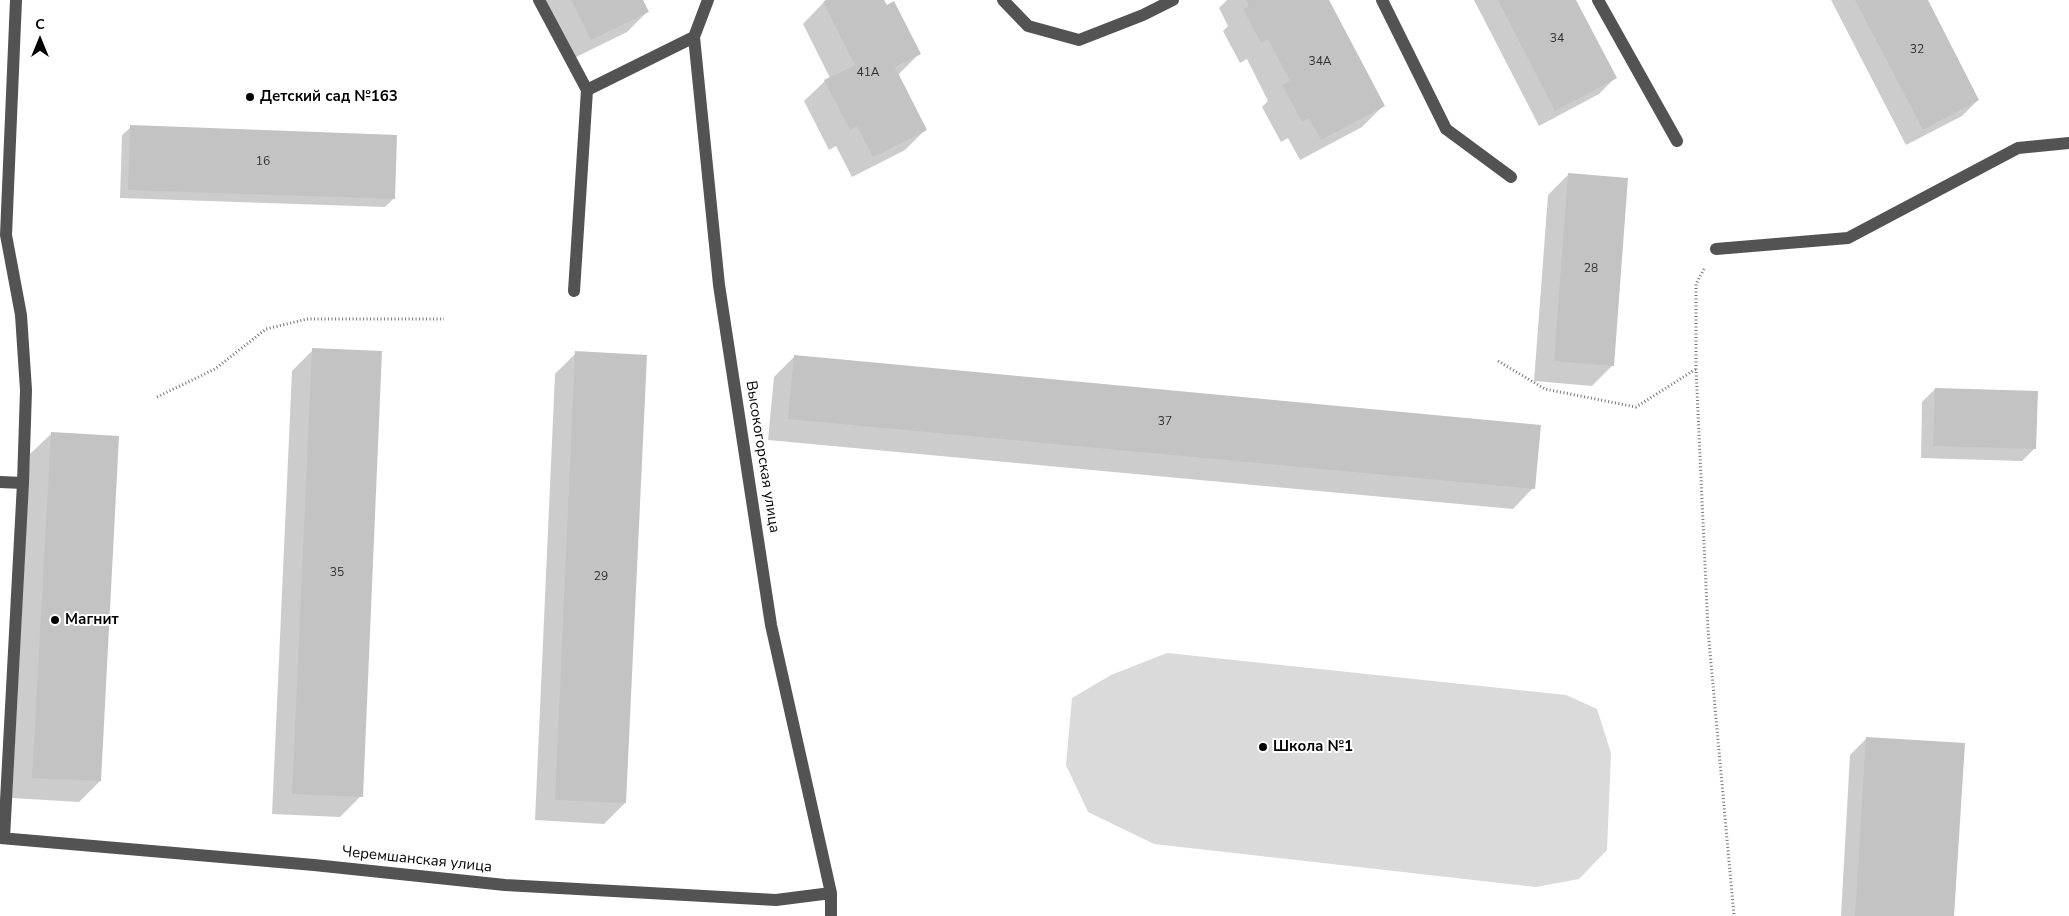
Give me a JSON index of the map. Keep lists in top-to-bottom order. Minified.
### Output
{"streets":{"street":["Высокогорская улица","Черемшанская улица"]},"crossings":[["Высокогорская улица","Черемшанская улица"]],"places":["Детский сад №163","Магнит","Школа №1"],"house_numbers":["34","32","34А","41А","16","28","37","35","29"],"north":"top"}
